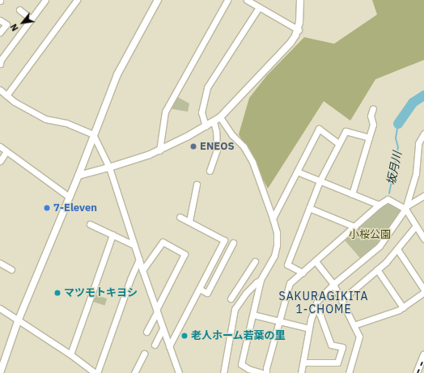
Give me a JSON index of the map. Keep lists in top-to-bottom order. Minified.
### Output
{"districts":["SAKURAGIKITA 1-CHOME"],"water":["坂月川"],"parks":["小桜公園"],"places":["ENEOS","7-Eleven","マツモトキヨシ","老人ホーム若葉の里"],"north":"bottom left"}
